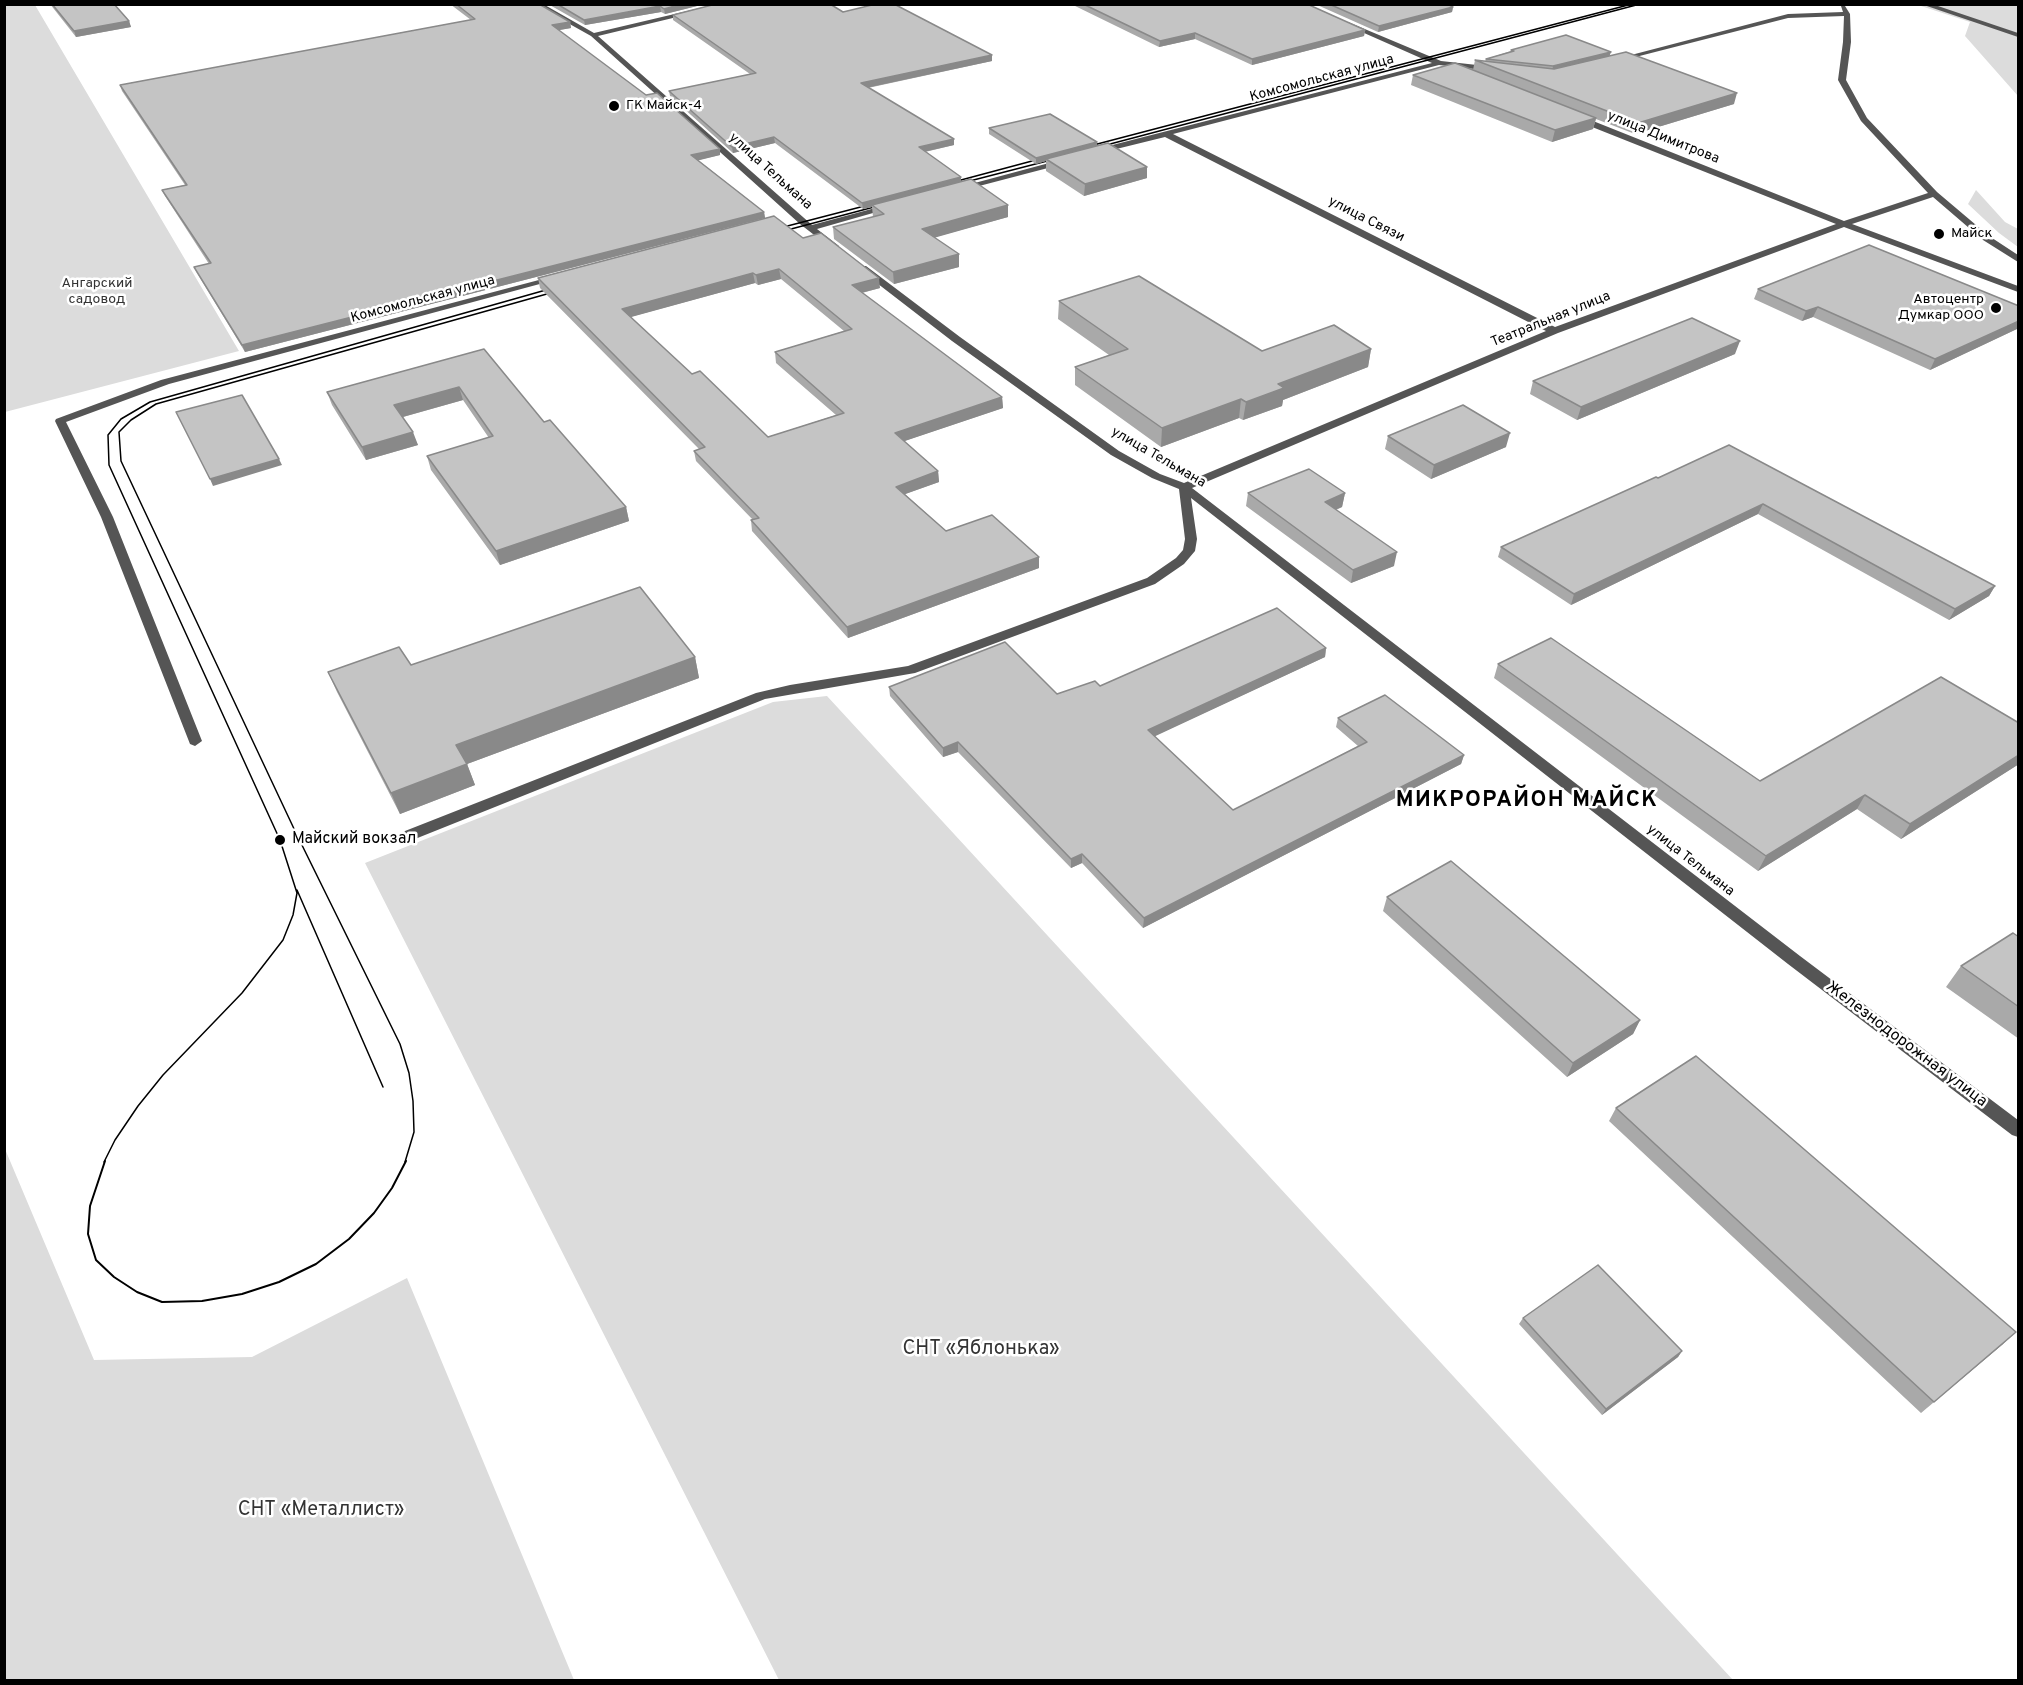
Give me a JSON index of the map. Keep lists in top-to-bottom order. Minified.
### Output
{"streets":{"street":["Комсомольская улица","улица Димитрова","улица Тельмана","улица Связи","Театральная улица","Железнодорожная улица"]},"crossings":[["Комсомольская улица","улица Связи"],["улица Димитрова","Театральная улица"],["улица Тельмана","Театральная улица"],["улица Тельмана","Железнодорожная улица"],["улица Связи","Театральная улица"]],"districts":["МИКРОРАЙОН МАЙСК"],"parks":["Ангарский садовод","СНТ «Яблонька»","СНТ «Металлист»"],"places":["ГК Майск-4","Майск","Автоцентр Думкар ООО","Майский вокзал"]}
